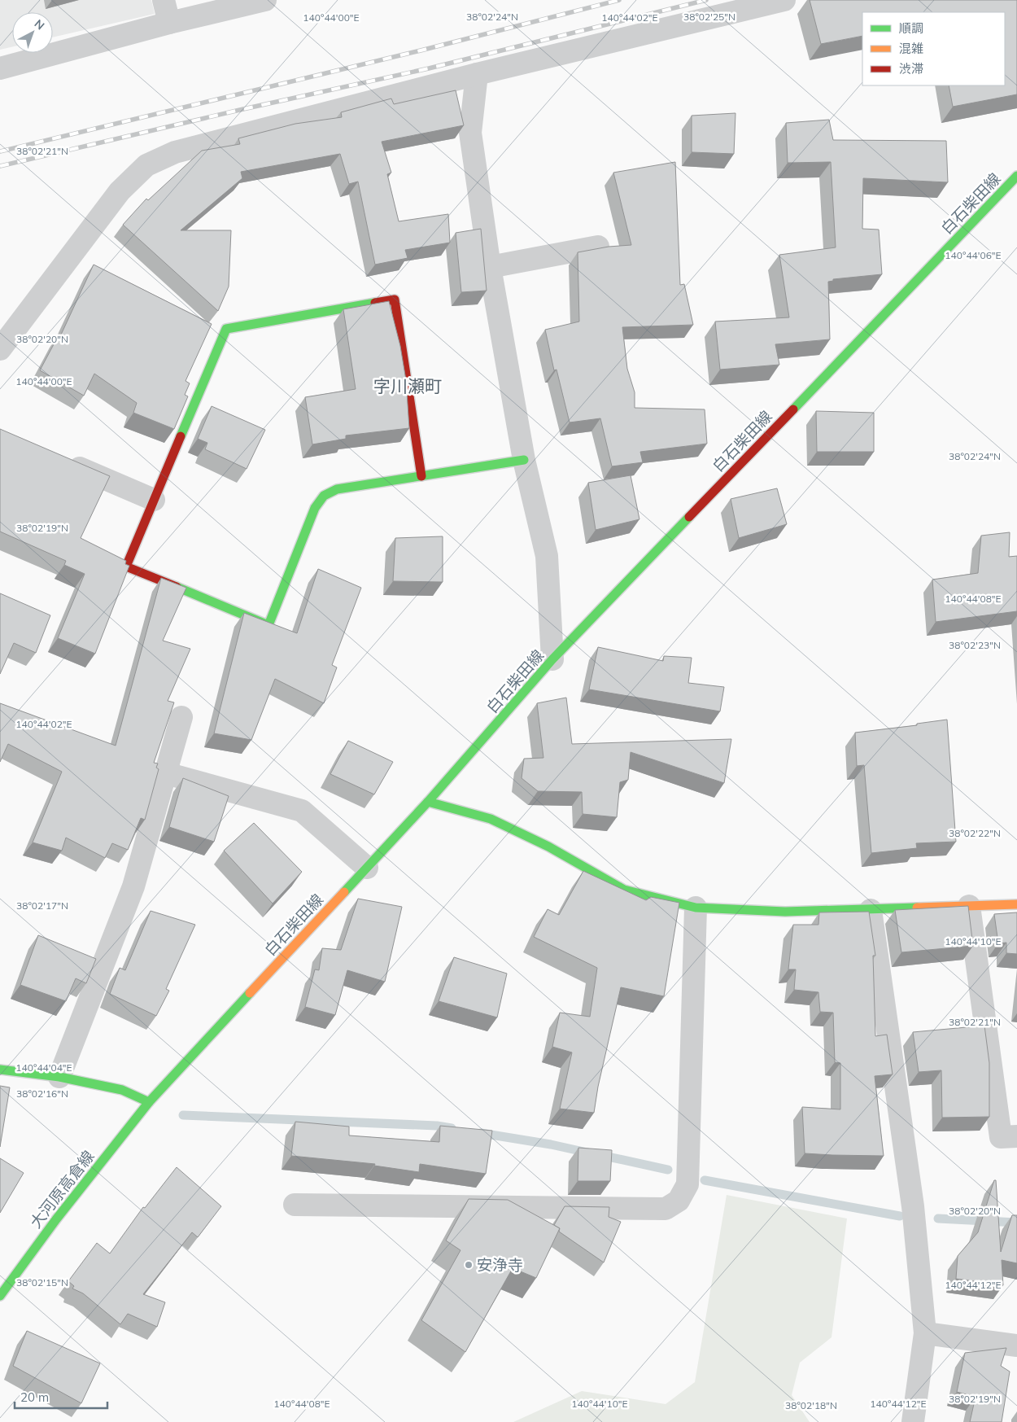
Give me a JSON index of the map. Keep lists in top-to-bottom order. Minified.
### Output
{"streets":{"street":["白石柴田線","大河原高倉線"]},"crossings":[["白石柴田線","大河原高倉線"]],"districts":["字川瀬町"],"places":["安浄寺"],"legend":["順調","混雑","渋滞"],"scale_bar":"20 m","north":"top right","coordinates":["38°02'24\"N","38°02'25\"N","140°44'00\"E","140°44'02\"E","38°02'21\"N","140°44'06\"E","38°02'20\"N","38°02'19\"N","140°44'08\"E","38°02'23\"N","38°02'22\"N","38°02'17\"N","140°44'10\"E","140°44'04\"E","38°02'16\"N","38°02'15\"N","140°44'12\"E","38°02'18\"N"]}
